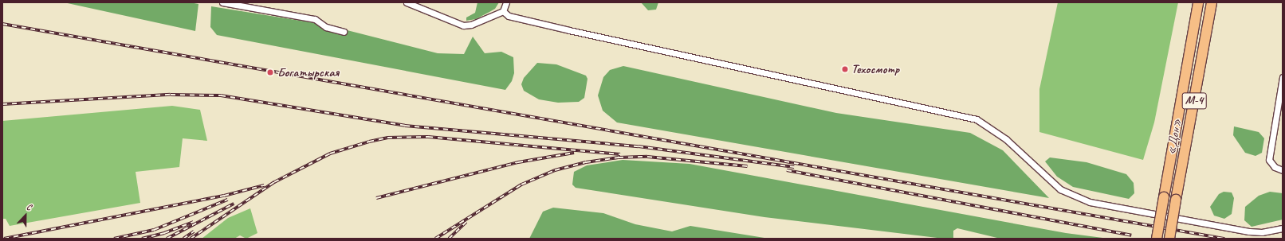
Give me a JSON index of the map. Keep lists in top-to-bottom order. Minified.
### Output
{"streets":{"highway":["М-4","«Дон»"]},"places":["Техосмотр","Богатырская"],"north":"top"}
